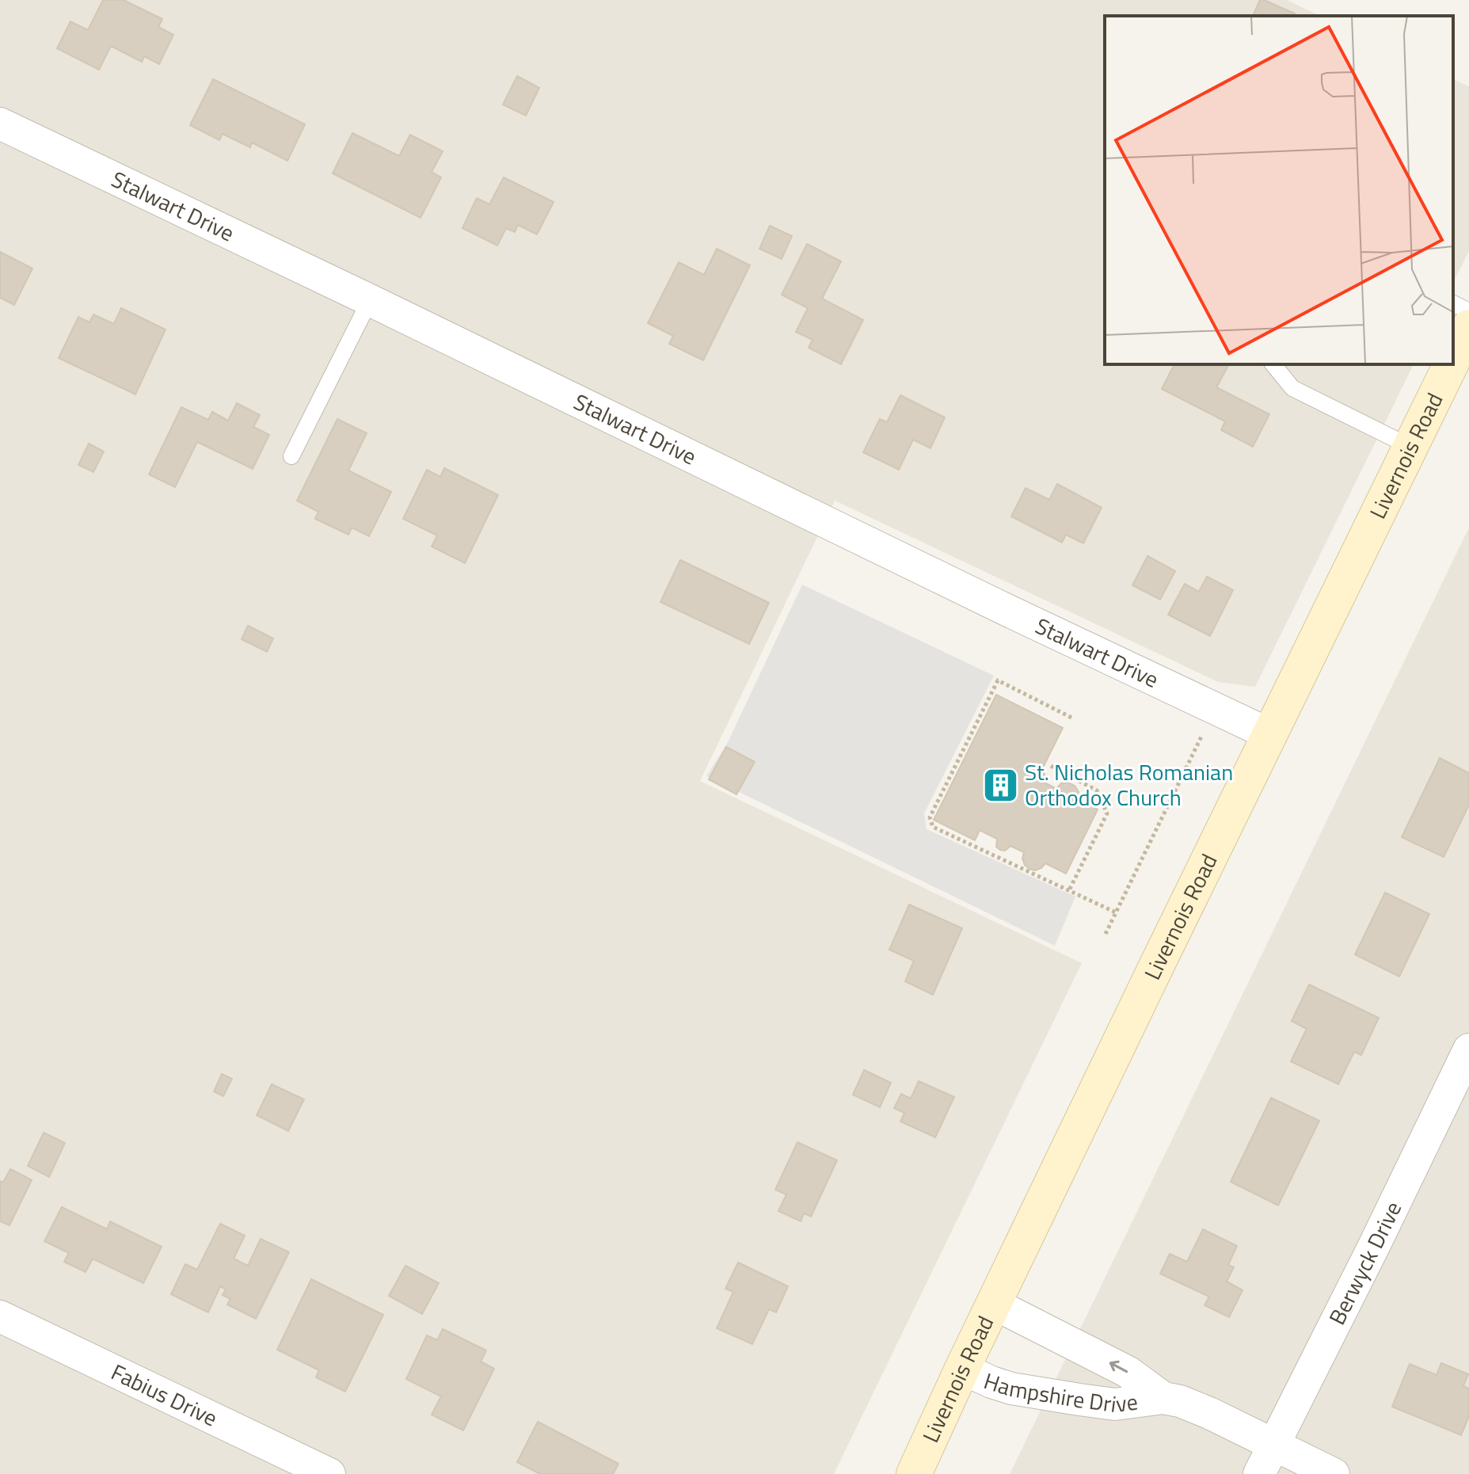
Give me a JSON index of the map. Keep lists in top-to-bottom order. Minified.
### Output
{"streets":{"main road":["Livernois Road"],"street":["Stalwart Drive","Berwyck Drive","Hampshire Drive","Fabius Drive"]},"crossings":[["Stalwart Drive","Livernois Road"],["Livernois Road","Hampshire Drive"],["Berwyck Drive","Hampshire Drive"]],"places":{"building":["St. Nicholas Romanian Orthodox Church"]}}
